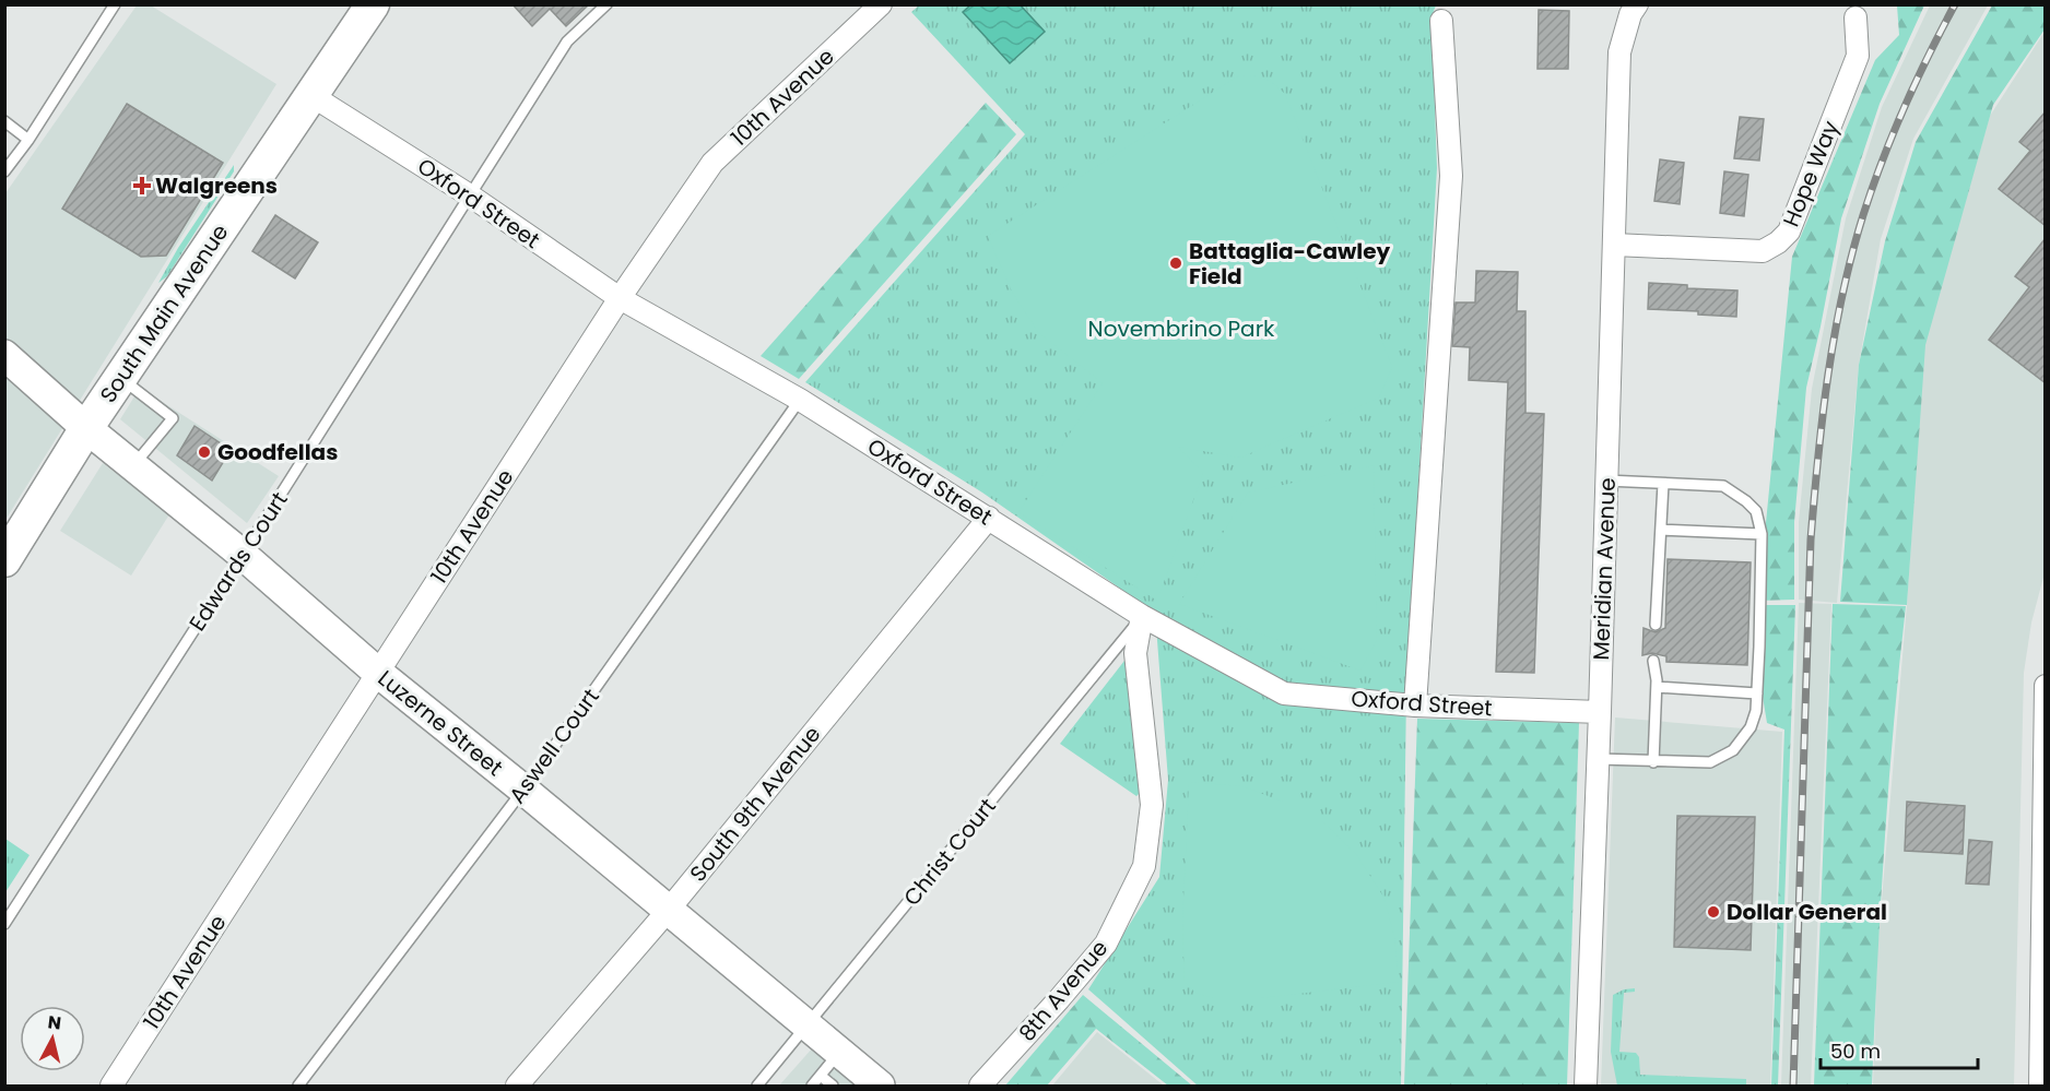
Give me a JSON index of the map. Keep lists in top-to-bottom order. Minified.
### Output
{"streets":{"main road":["South Main Avenue"],"street":["10th Avenue","Hope Way","Oxford Street","Meridian Avenue","Luzerne Street","South 9th Avenue","8th Avenue"],"lane":["Edwards Court","Aswell Court","Christ Court"]},"crossings":[["10th Avenue","Oxford Street"],["10th Avenue","Luzerne Street"],["Hope Way","Meridian Avenue"],["Oxford Street","South Main Avenue"],["Oxford Street","Edwards Court"],["Oxford Street","Meridian Avenue"],["Oxford Street","Aswell Court"],["Oxford Street","South 9th Avenue"],["Oxford Street","Christ Court"],["Oxford Street","8th Avenue"],["South Main Avenue","Luzerne Street"],["Edwards Court","Luzerne Street"],["Luzerne Street","Aswell Court"],["Luzerne Street","South 9th Avenue"],["Luzerne Street","Christ Court"],["Christ Court","8th Avenue"]],"parks":["Novembrino Park"],"places":{"health":["Walgreens"],"other":["Battaglia-Cawley Field","Goodfellas","Dollar General"]},"scale_bar":"50 m","north":"top"}
